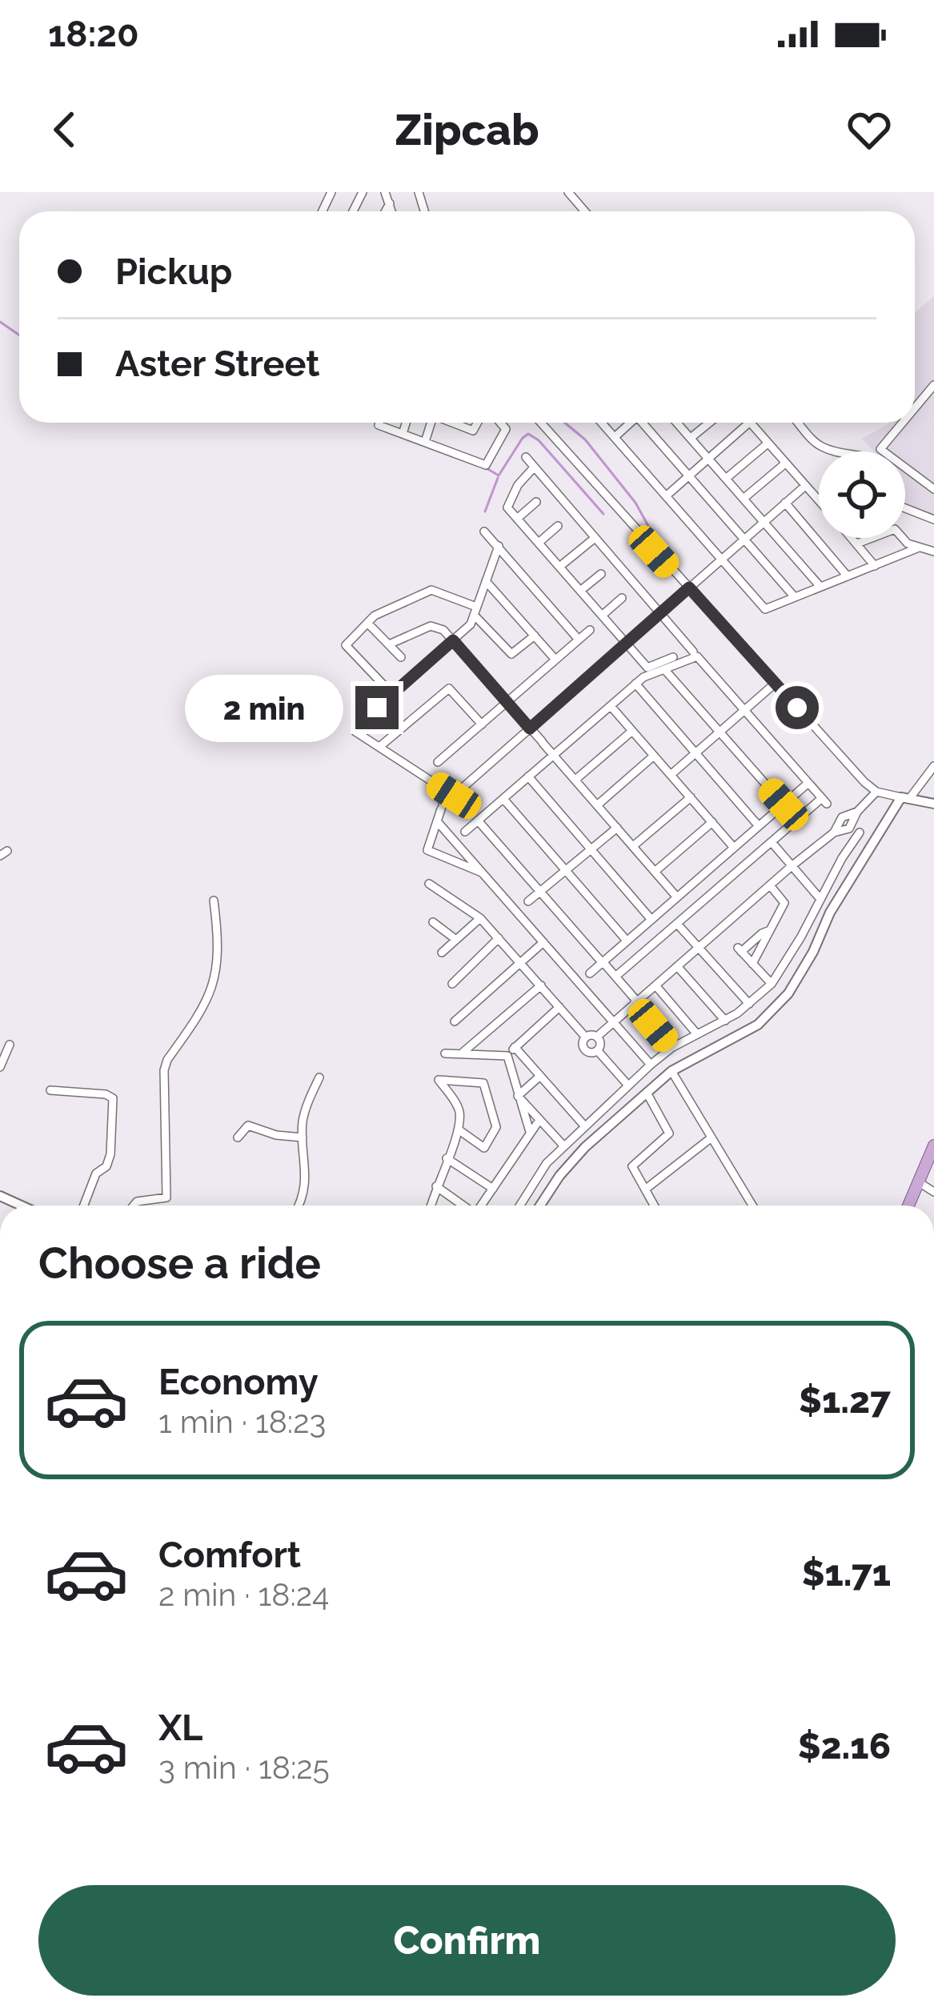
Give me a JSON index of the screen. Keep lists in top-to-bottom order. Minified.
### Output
{"page":{"status":"18:20","header":"Zipcab","banner":["Pickup","Aster Street"],"bubble":"2 min","heading":"Choose a ride","list":[{"name":"Economy","note":"1 min · 18:23","value":"$1.27"},{"name":"Comfort","note":"2 min · 18:24","value":"$1.71"},{"name":"XL","note":"3 min · 18:25","value":"$2.16"}],"buttons":"Confirm"}}
